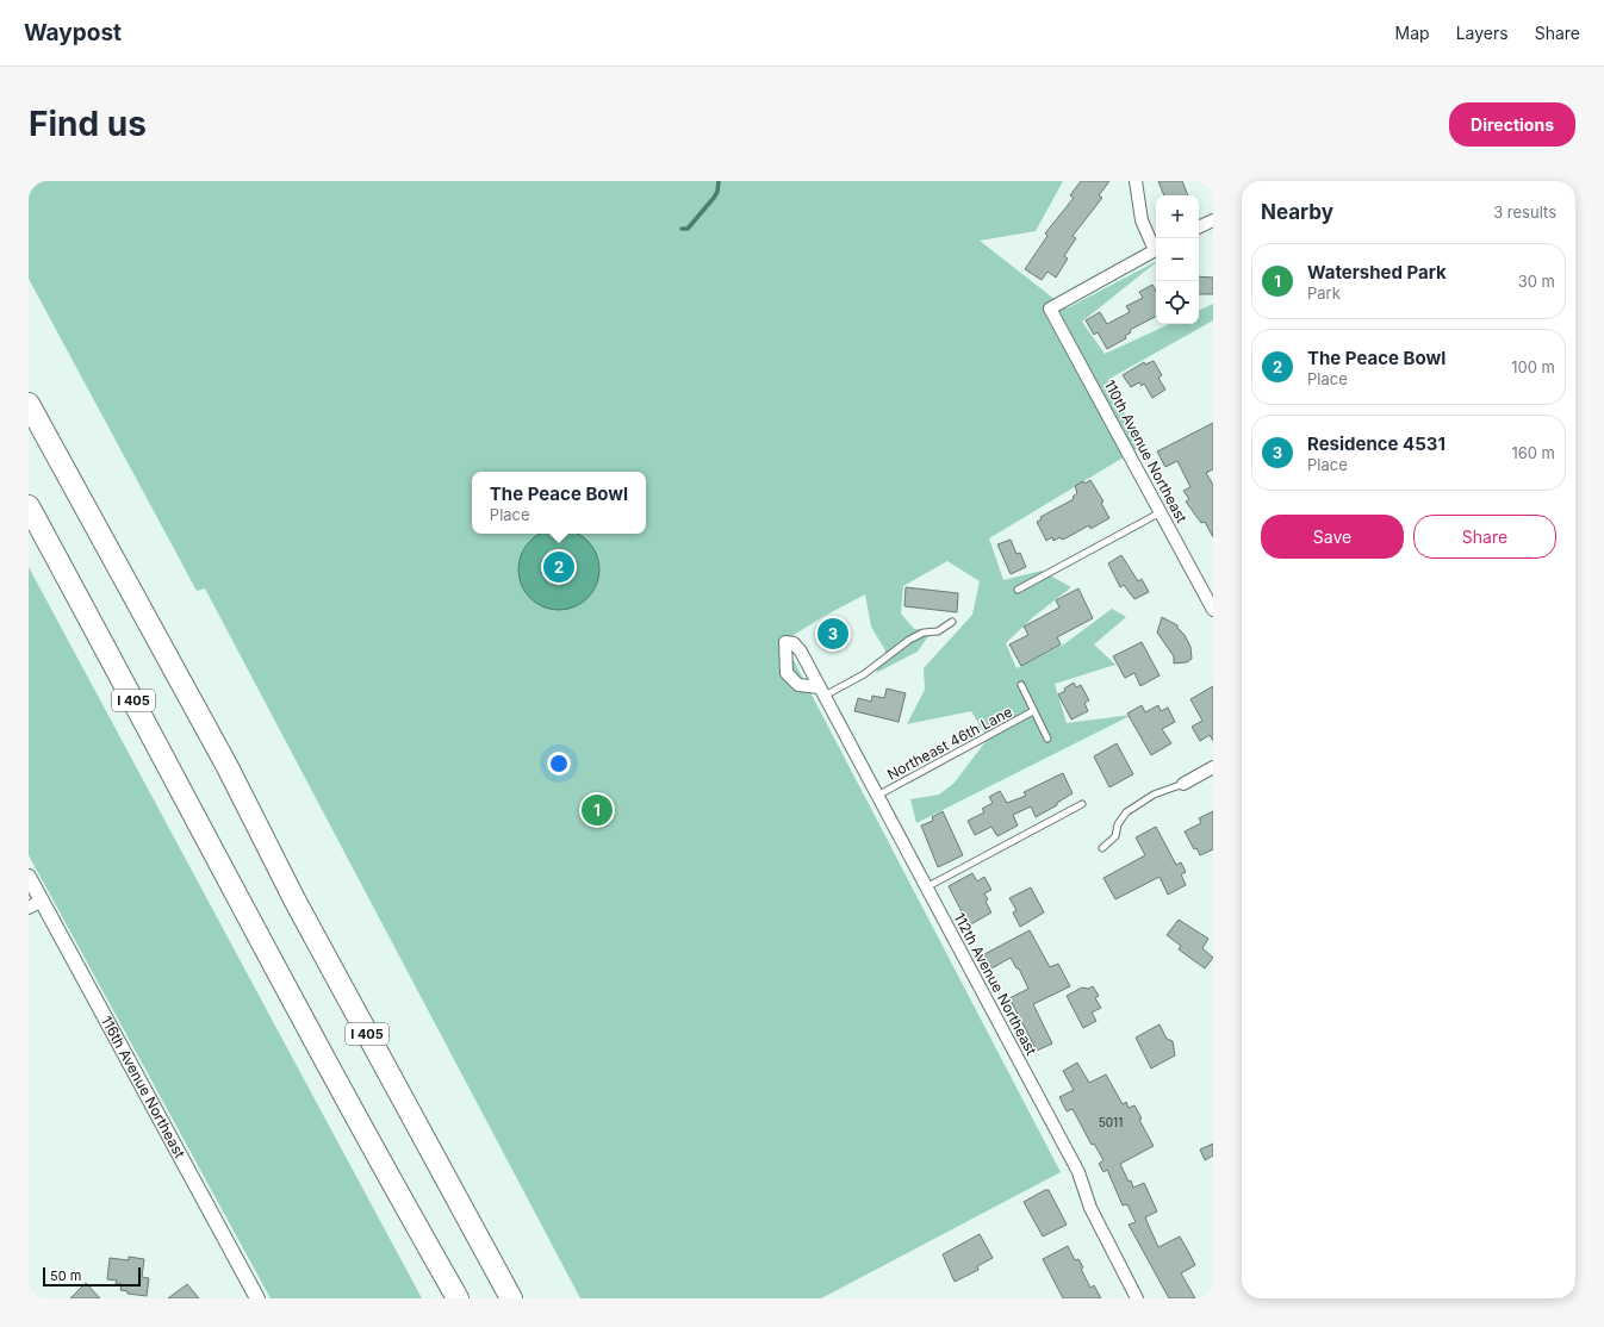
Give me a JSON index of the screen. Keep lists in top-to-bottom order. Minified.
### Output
{"streets":{"highway":["I 405"],"street":["110th Avenue Northeast","112th Avenue Northeast","116th Avenue Northeast"],"lane":["Northeast 46th Lane"]},"crossings":[["Northeast 46th Lane","112th Avenue Northeast"]],"house_numbers":["5011"],"scale_bar":"50 m","page":{"header":"Waypost","nav":["Map","Layers","Share"],"buttons":["Directions",["Save","Share"]],"title":"Find us","heading":["Nearby","3 results"],"map_buttons":["+","−"],"list":[{"mark":"1","name":"Watershed Park","note":"Park","value":"30 m"},{"mark":"2","name":"The Peace Bowl","note":"Place","value":"100 m"},{"mark":"3","name":"Residence 4531","note":"Place","value":"160 m"}],"popup":["The Peace Bowl","Place"],"pins":["2","3","1"],"scale":"50 m"}}
